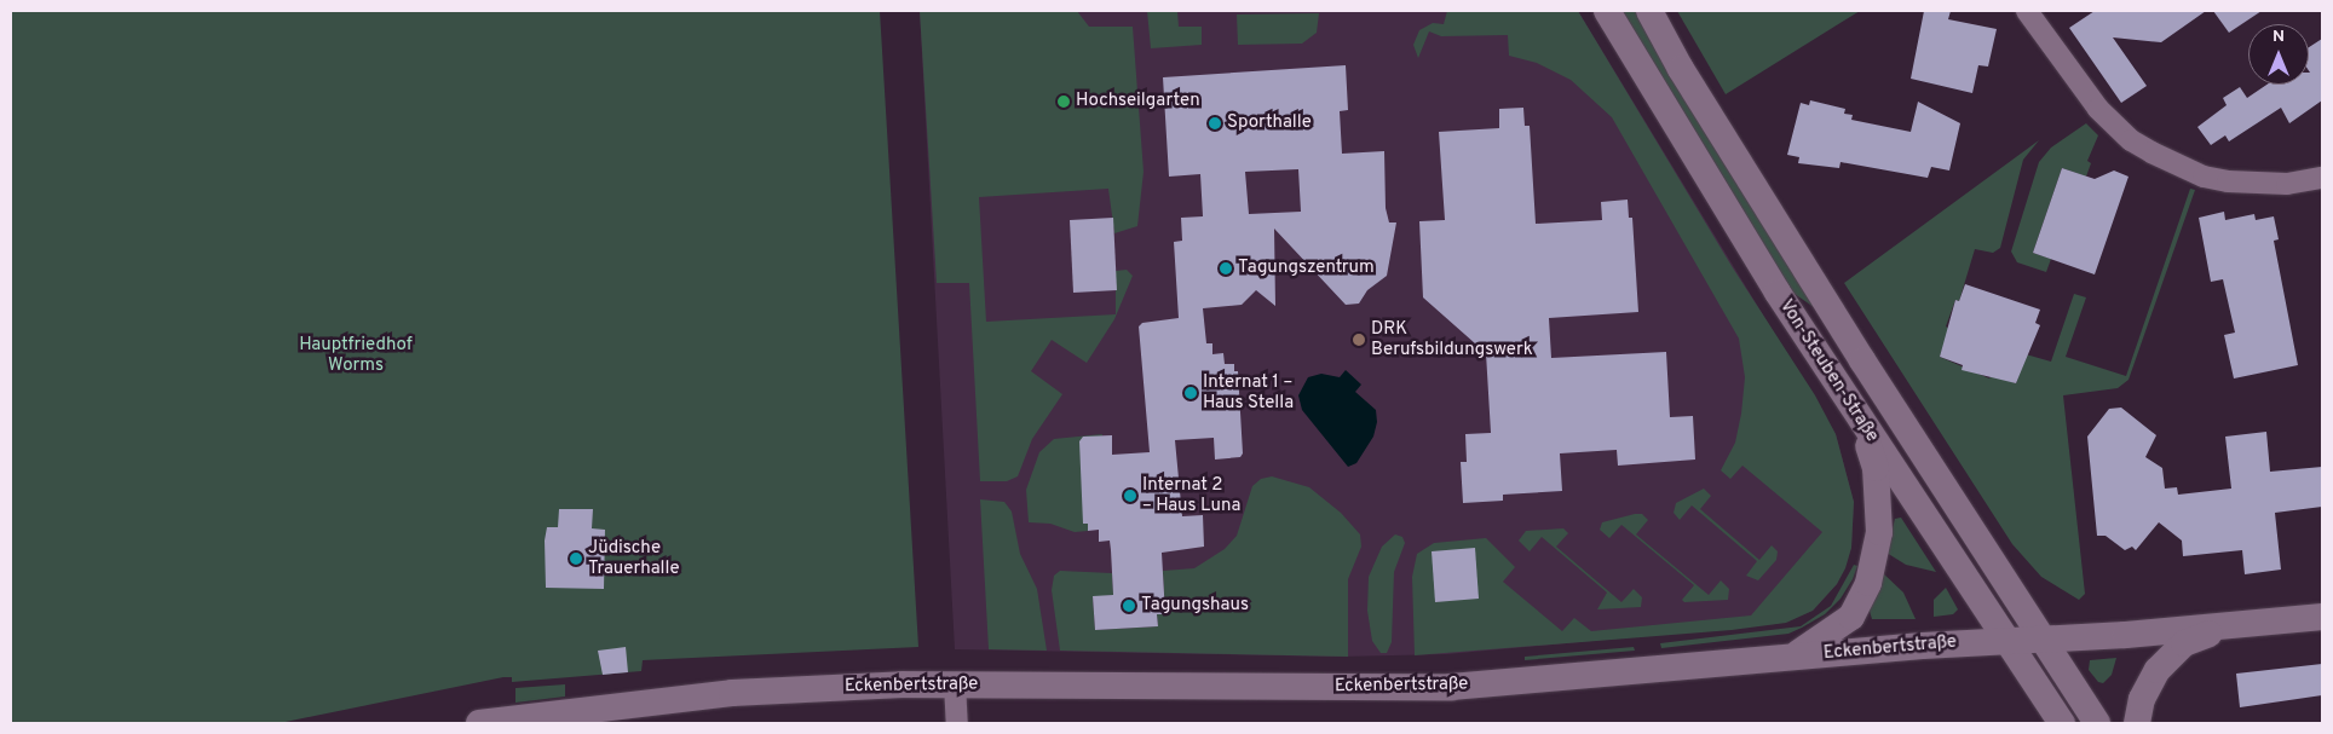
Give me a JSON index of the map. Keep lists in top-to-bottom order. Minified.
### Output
{"streets":{"street":["Von-Steuben-Straße","Eckenbertstraße"]},"crossings":[["Von-Steuben-Straße","Eckenbertstraße"]],"parks":["Hauptfriedhof Worms"],"places":["Hochseilgarten","Sporthalle","Tagungszentrum","DRK Berufsbildungswerk","Internat 1 – Haus Stella","Internat 2 – Haus Luna","Jüdische Trauerhalle","Tagungshaus"],"north":"top"}
